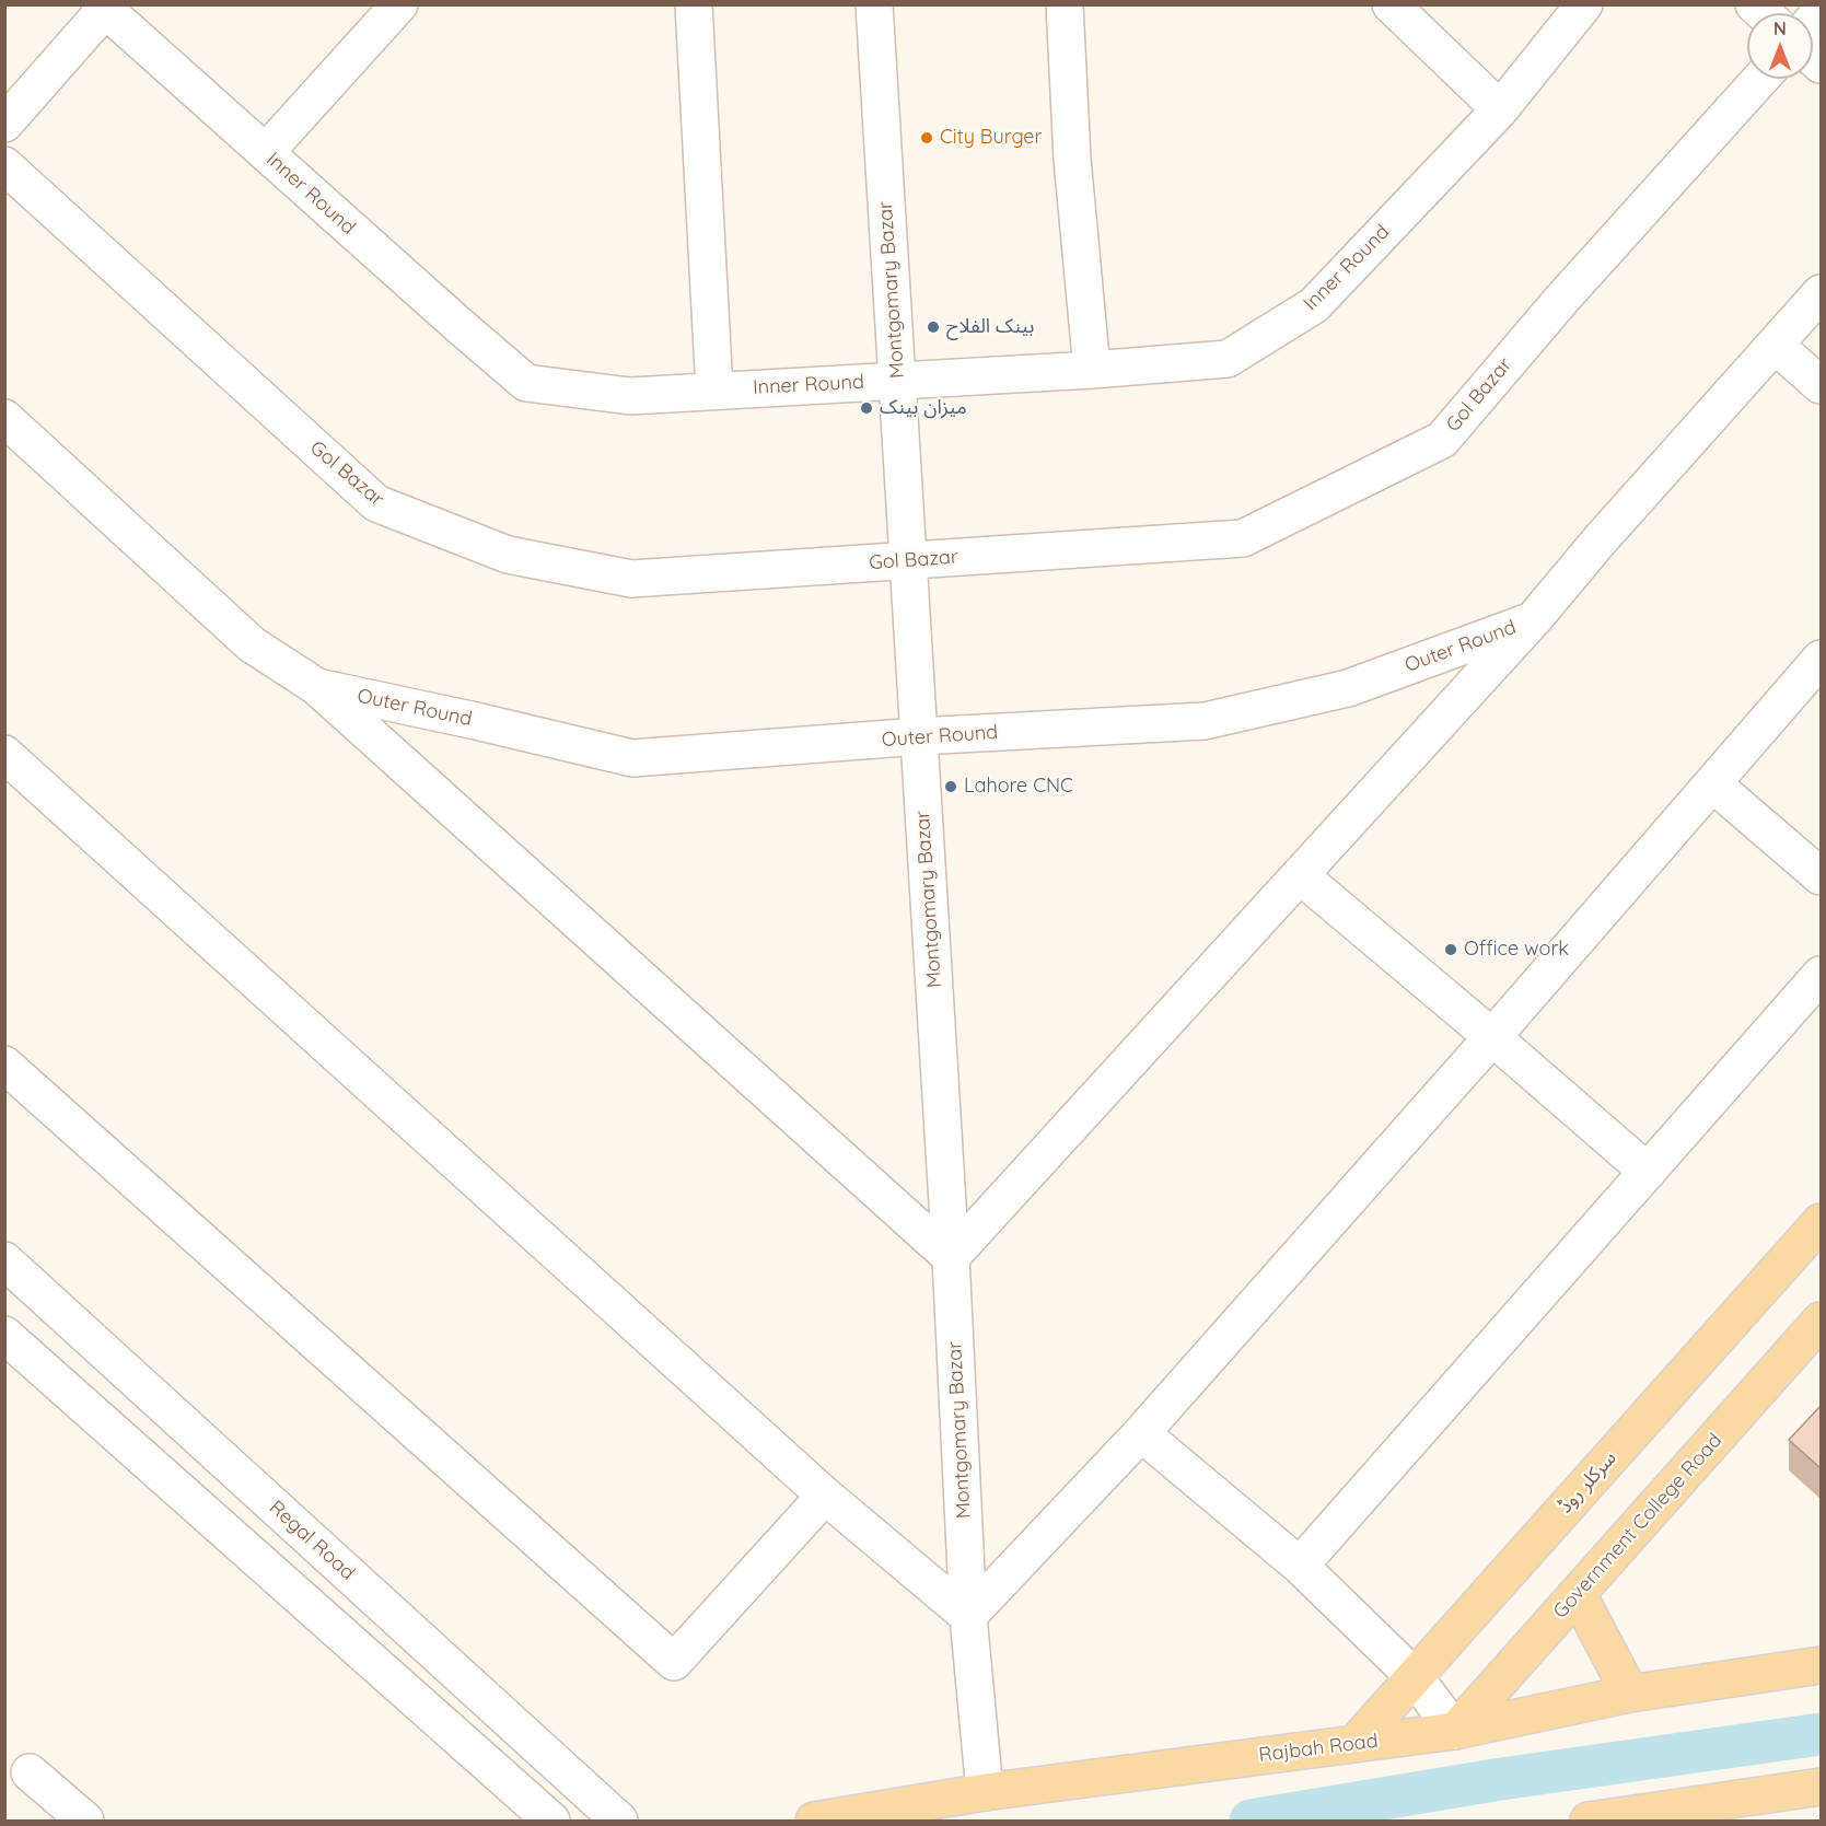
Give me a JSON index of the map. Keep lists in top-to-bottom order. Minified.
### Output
{"streets":{"main road":["سرکلر روڈ","Government College Road","Rajbah Road"],"street":["Inner Round","Montgomary Bazar","Gol Bazar","Outer Round","Regal Road"]},"crossings":[["Inner Round","Montgomary Bazar"],["Montgomary Bazar","Gol Bazar"],["Montgomary Bazar","Outer Round"],["Montgomary Bazar","Rajbah Road"],["سرکلر روڈ","Rajbah Road"],["Government College Road","Rajbah Road"]],"places":["City Burger","بینک الفلاح","میزان بینک","Lahore CNC","Office work"],"north":"top"}
